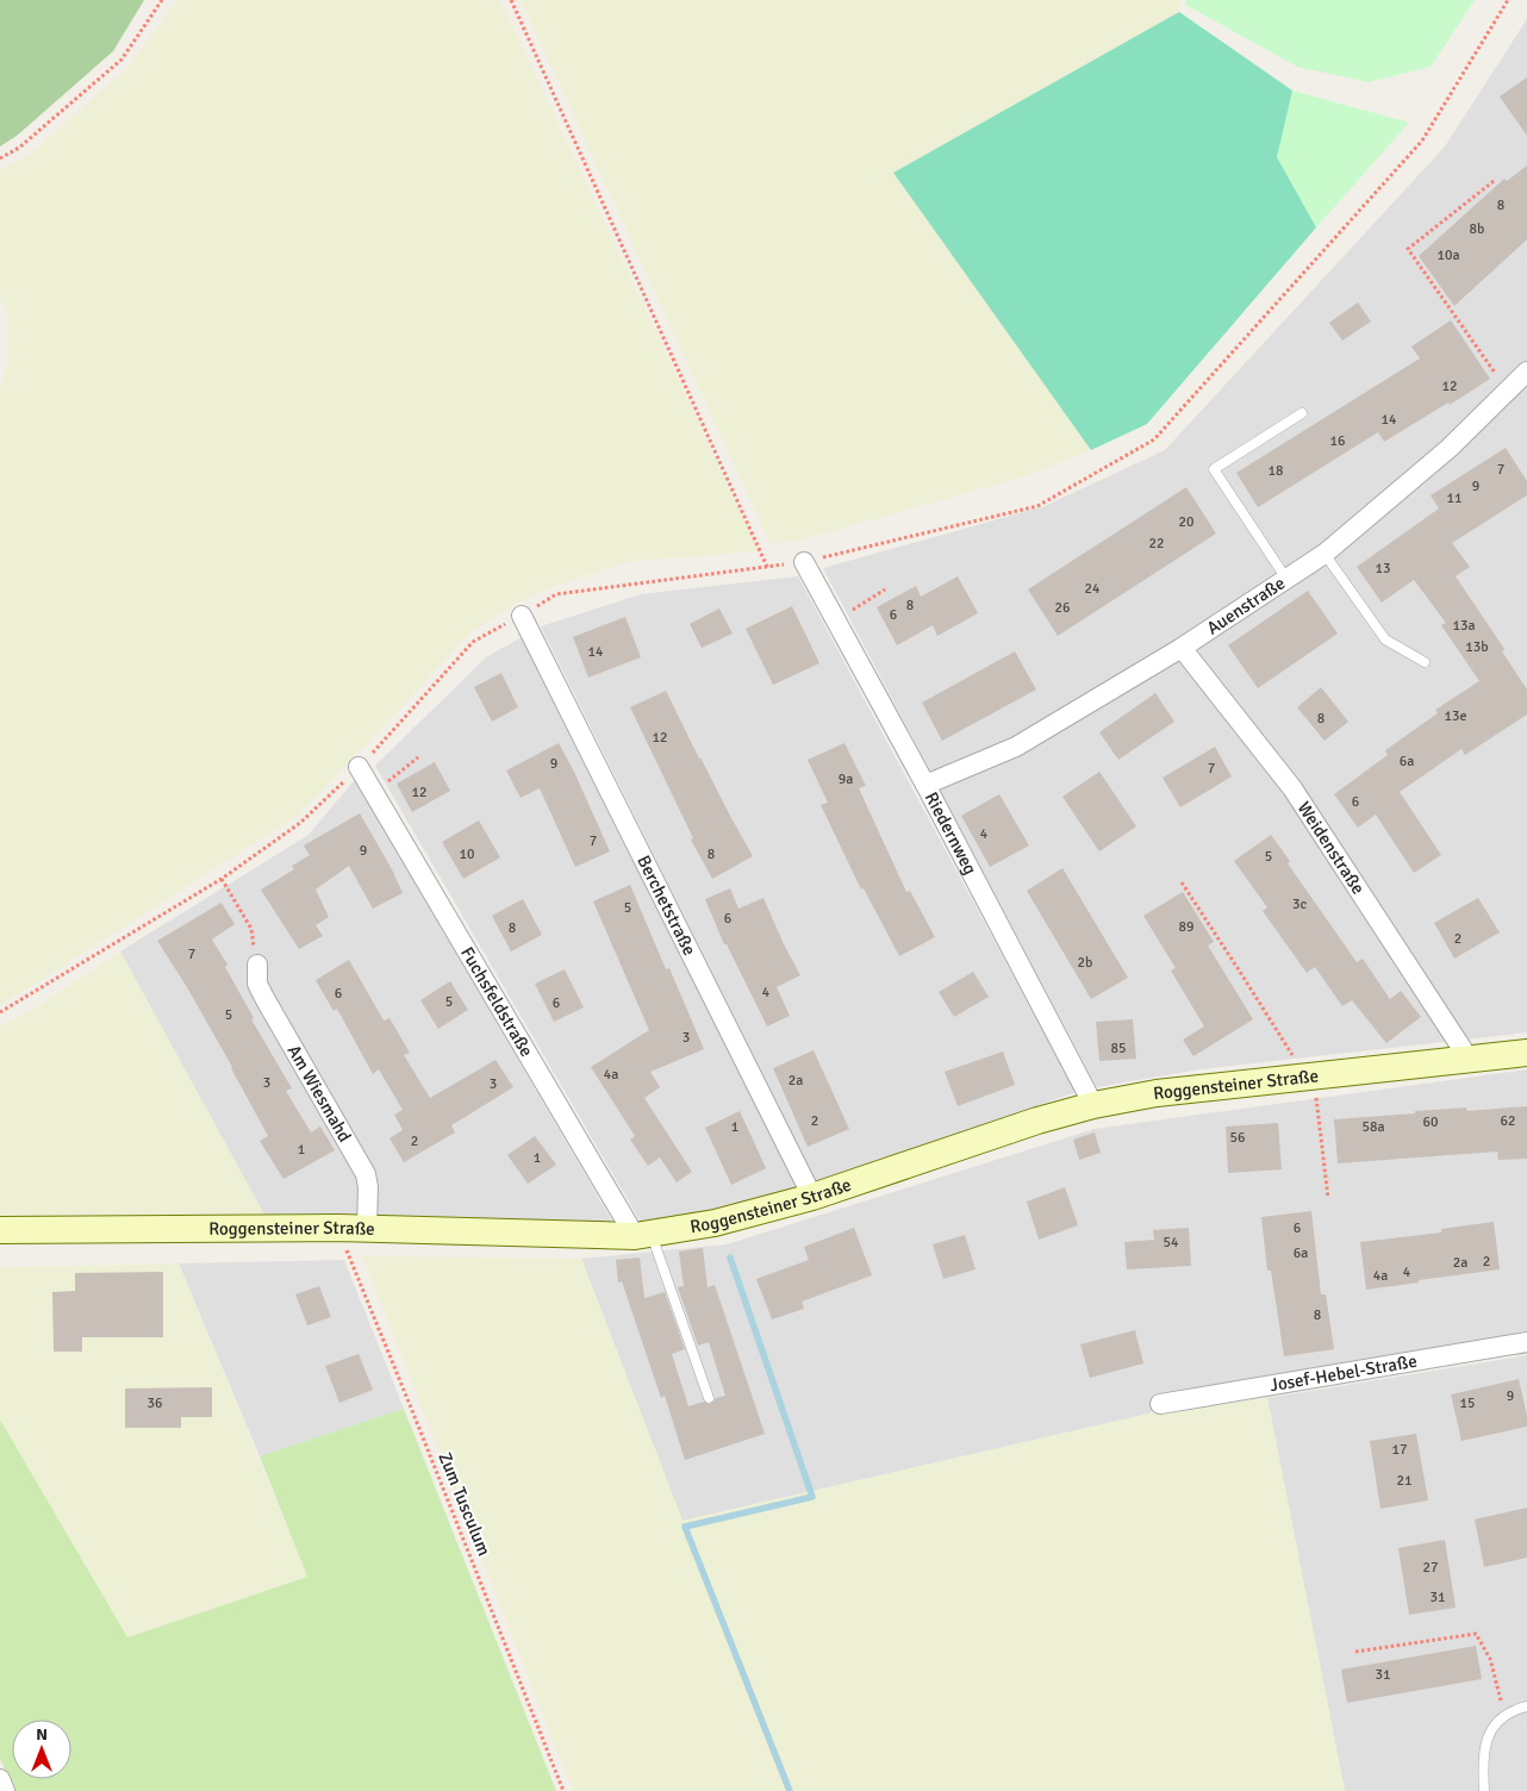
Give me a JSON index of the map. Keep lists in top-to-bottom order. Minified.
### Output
{"streets":{"street":["Auenstraße","Riedernweg","Weidenstraße","Berchetstraße","Fuchsfeldstraße","Roggensteiner Straße","Am Wiesmahd","Josef-Hebel-Straße"],"path":["Zum Tusculum"]},"crossings":[["Auenstraße","Riedernweg"],["Auenstraße","Weidenstraße"],["Riedernweg","Roggensteiner Straße"],["Weidenstraße","Roggensteiner Straße"],["Berchetstraße","Roggensteiner Straße"],["Fuchsfeldstraße","Roggensteiner Straße"],["Roggensteiner Straße","Am Wiesmahd"],["Roggensteiner Straße","Zum Tusculum"]],"house_numbers":["8","8b","10a","12","14","16","7","18","9","11","20","22","13","24","8","26","6","13a","13b","14","13e","8","12","6a","9","7","9a","12","6","4","7","9","10","8","5","3c","5","6","89","8","2","7","2b","4","6","5","6","5","3","85","4a","2a","3","3","2","62","60","1","58a","56","2","1","1","6","54","6a","2","2a","4","4a","8","9","36","15","17","21","27","31","31"],"north":"top"}
